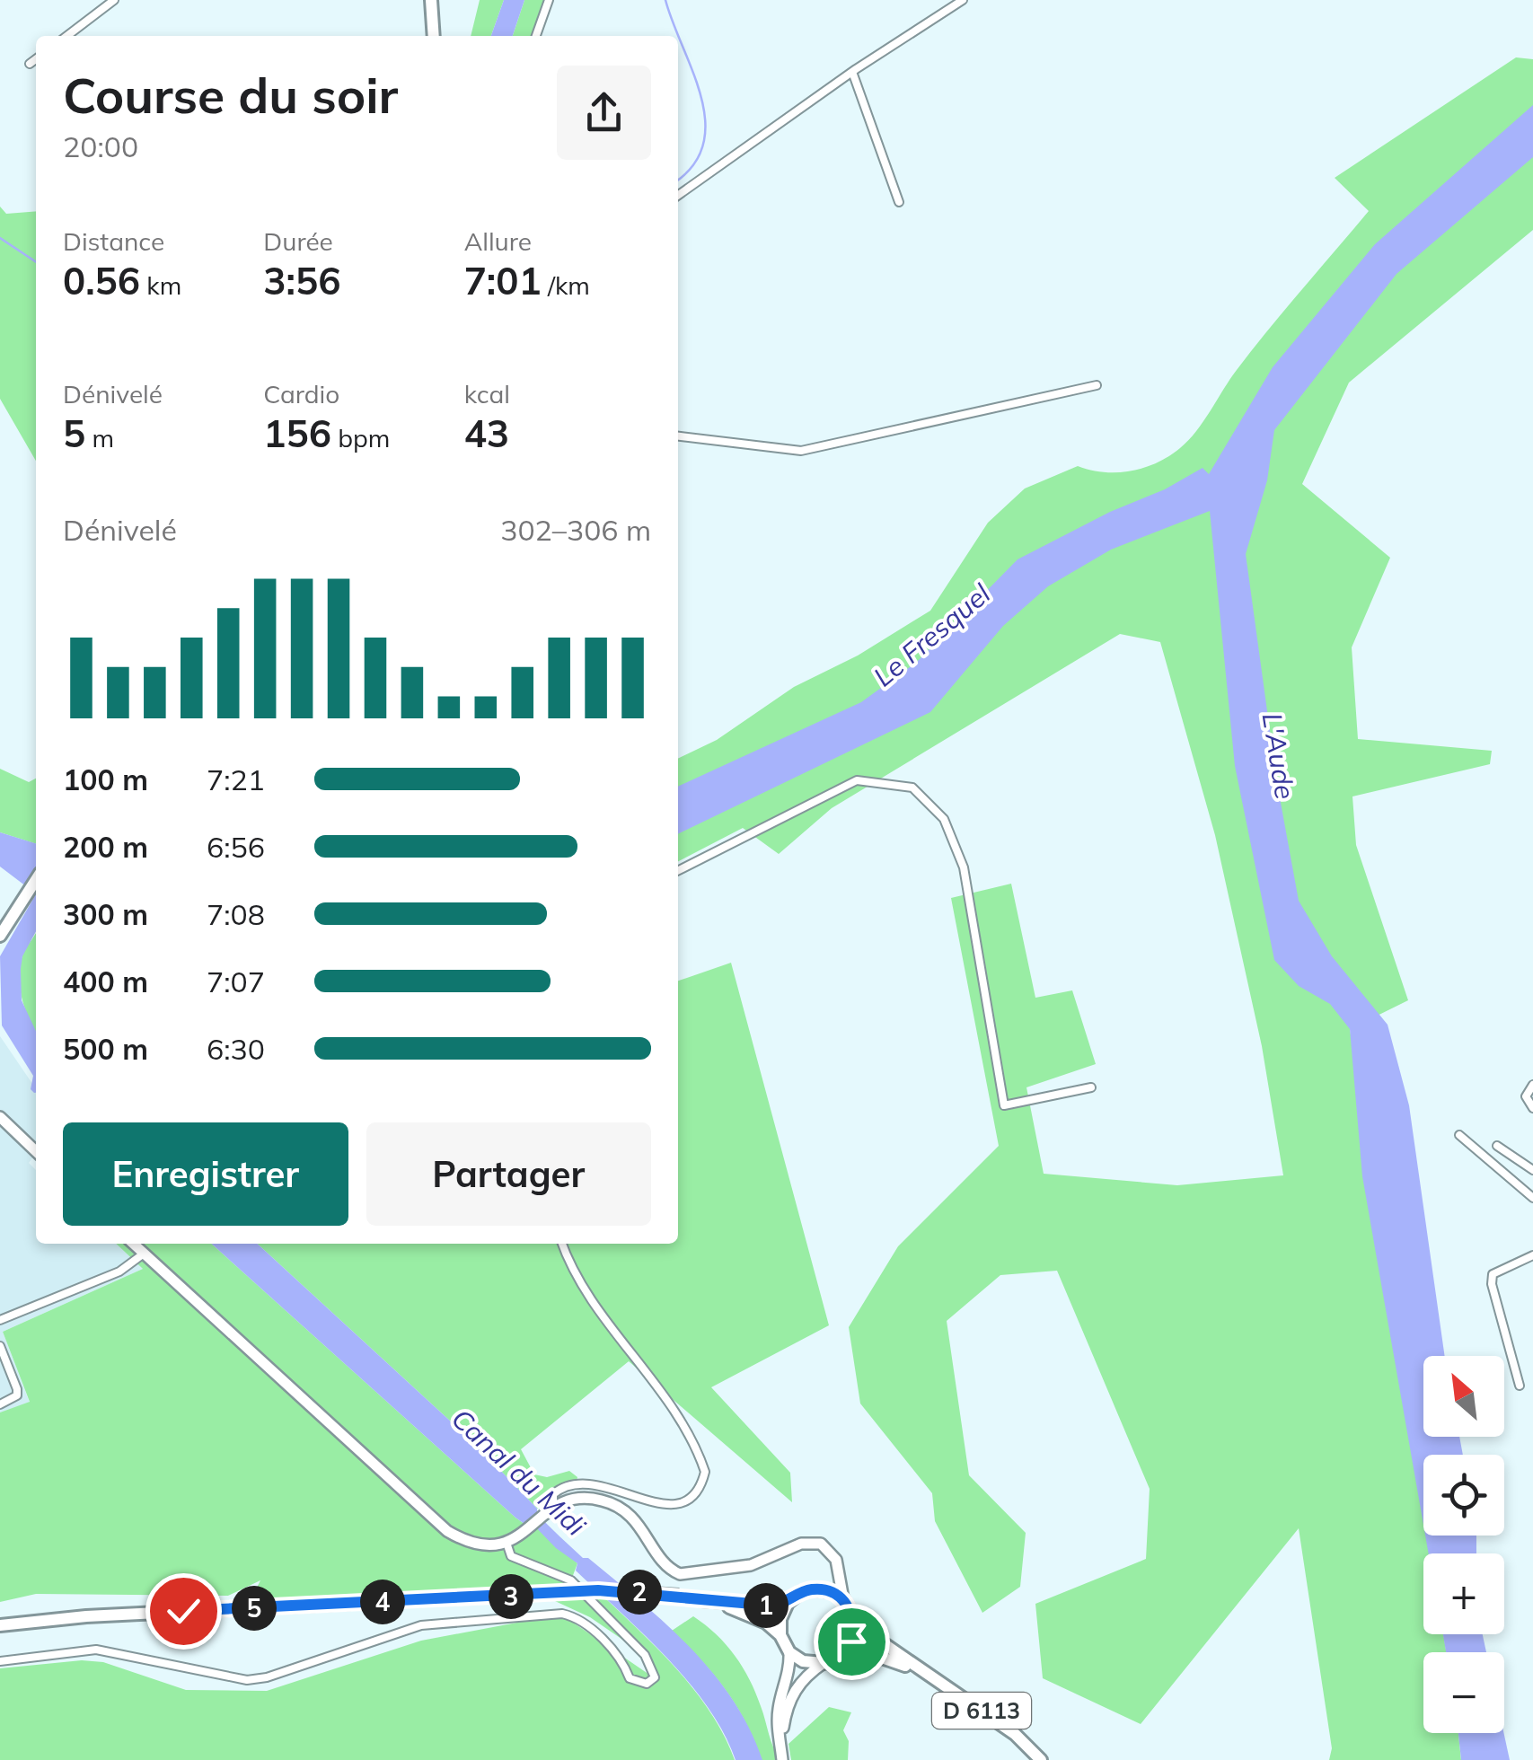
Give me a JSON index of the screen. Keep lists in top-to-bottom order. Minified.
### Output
{"streets":{"main road":["D 6113"]},"water":["Le Fresquel","L'Aude","Canal du Midi"],"north":"top left","page":{"heading":["Course du soir","20:00"],"stats":[["Distance","0.56 km"],["Durée","3:56"],["Allure","7:01 /km"],["Dénivelé","5 m"],["Cardio","156 bpm"],["kcal","43"]],"chart":["Dénivelé","302–306 m"],"list":[{"name":"100 m","note":"7:21"},{"name":"200 m","note":"6:56"},{"name":"300 m","note":"7:08"},{"name":"400 m","note":"7:07"},{"name":"500 m","note":"6:30"}],"buttons":["Enregistrer","Partager"],"map_buttons":["+","−"],"pins":["2","3","4","1","5"]}}
